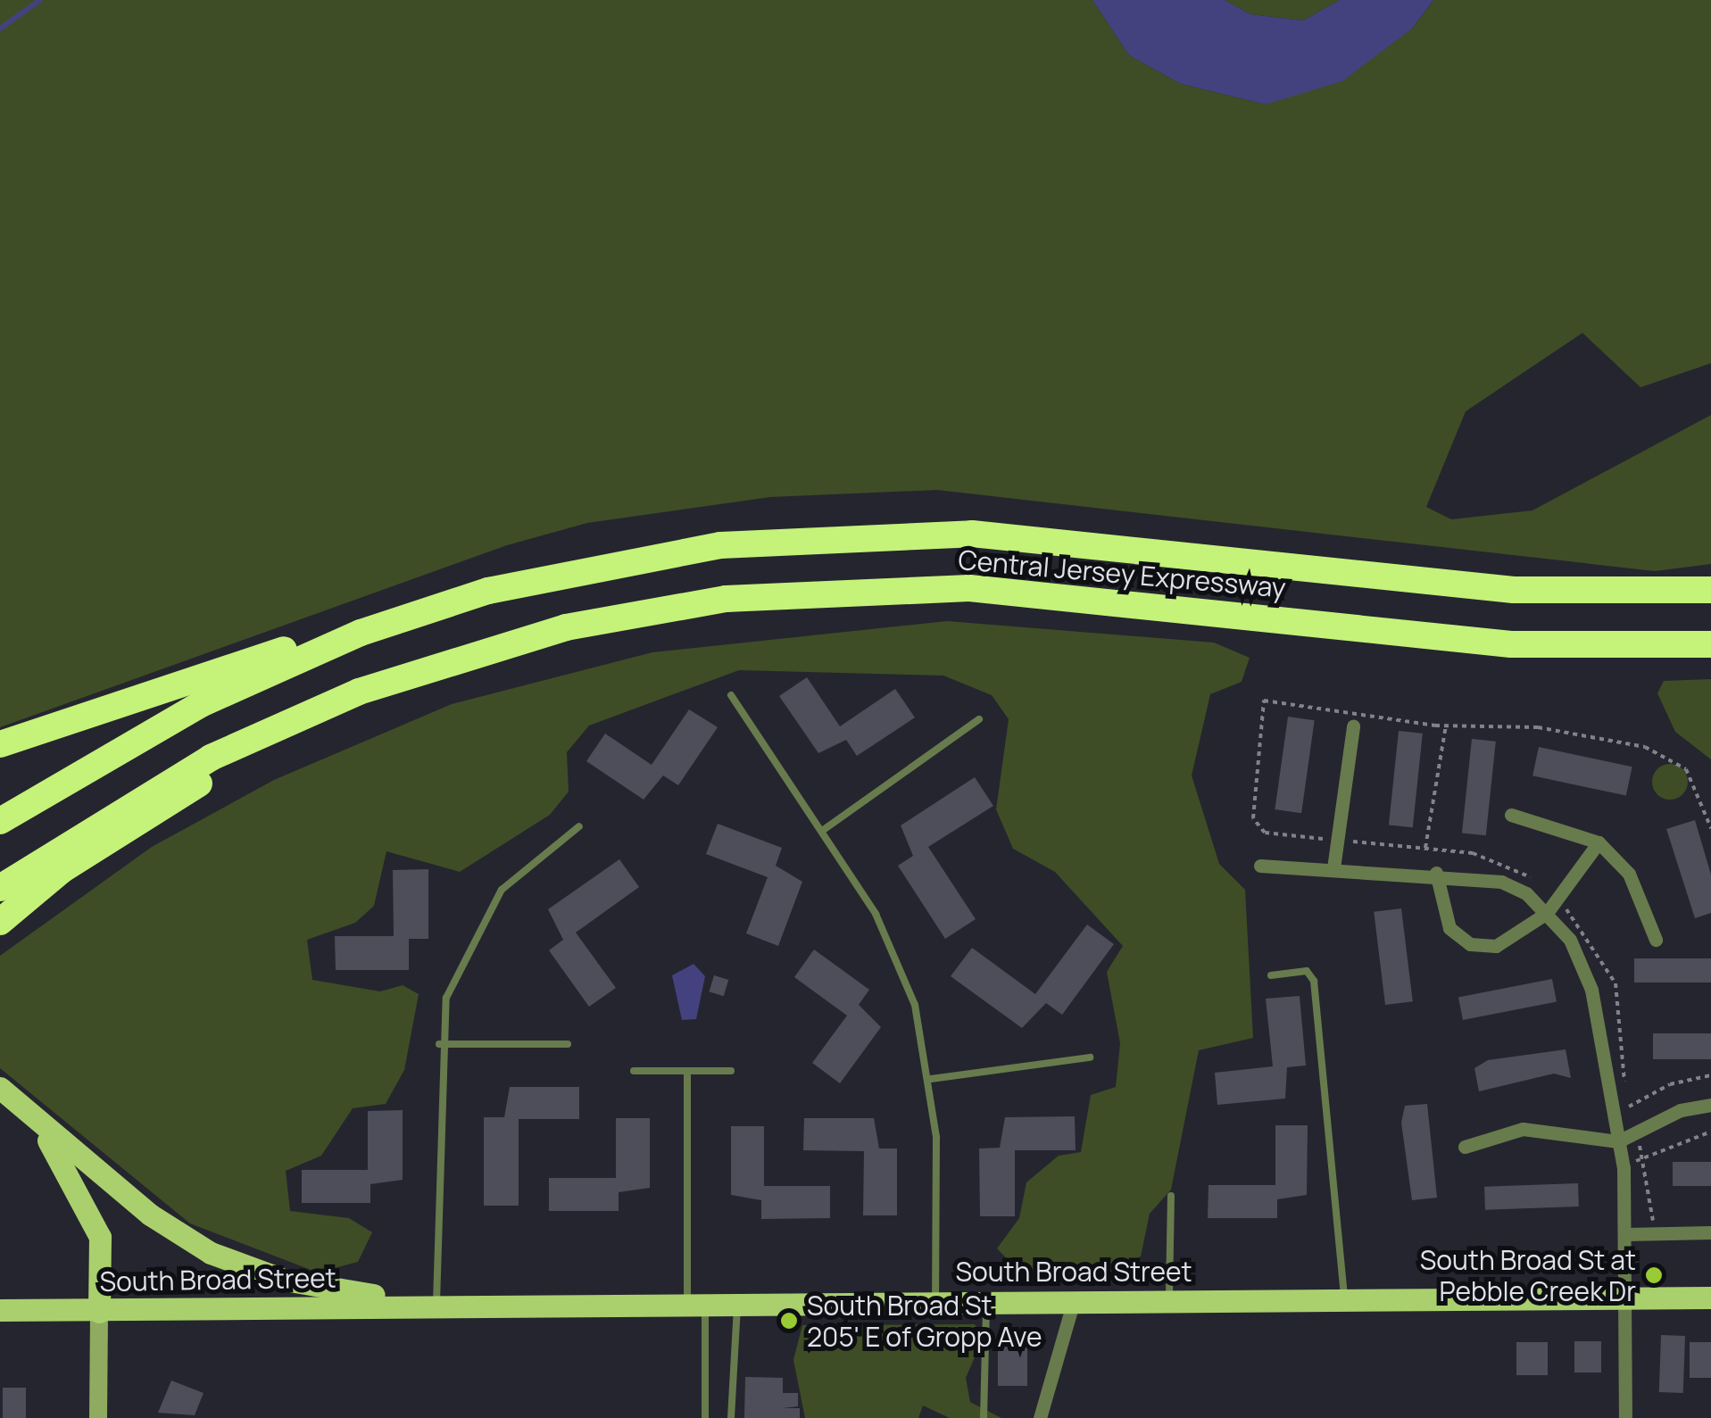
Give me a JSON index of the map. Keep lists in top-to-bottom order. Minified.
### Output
{"streets":{"highway":["Central Jersey Expressway"],"main road":["South Broad Street"]},"places":["South Broad St at Pebble Creek Dr","South Broad St 205' E of Gropp Ave"]}
